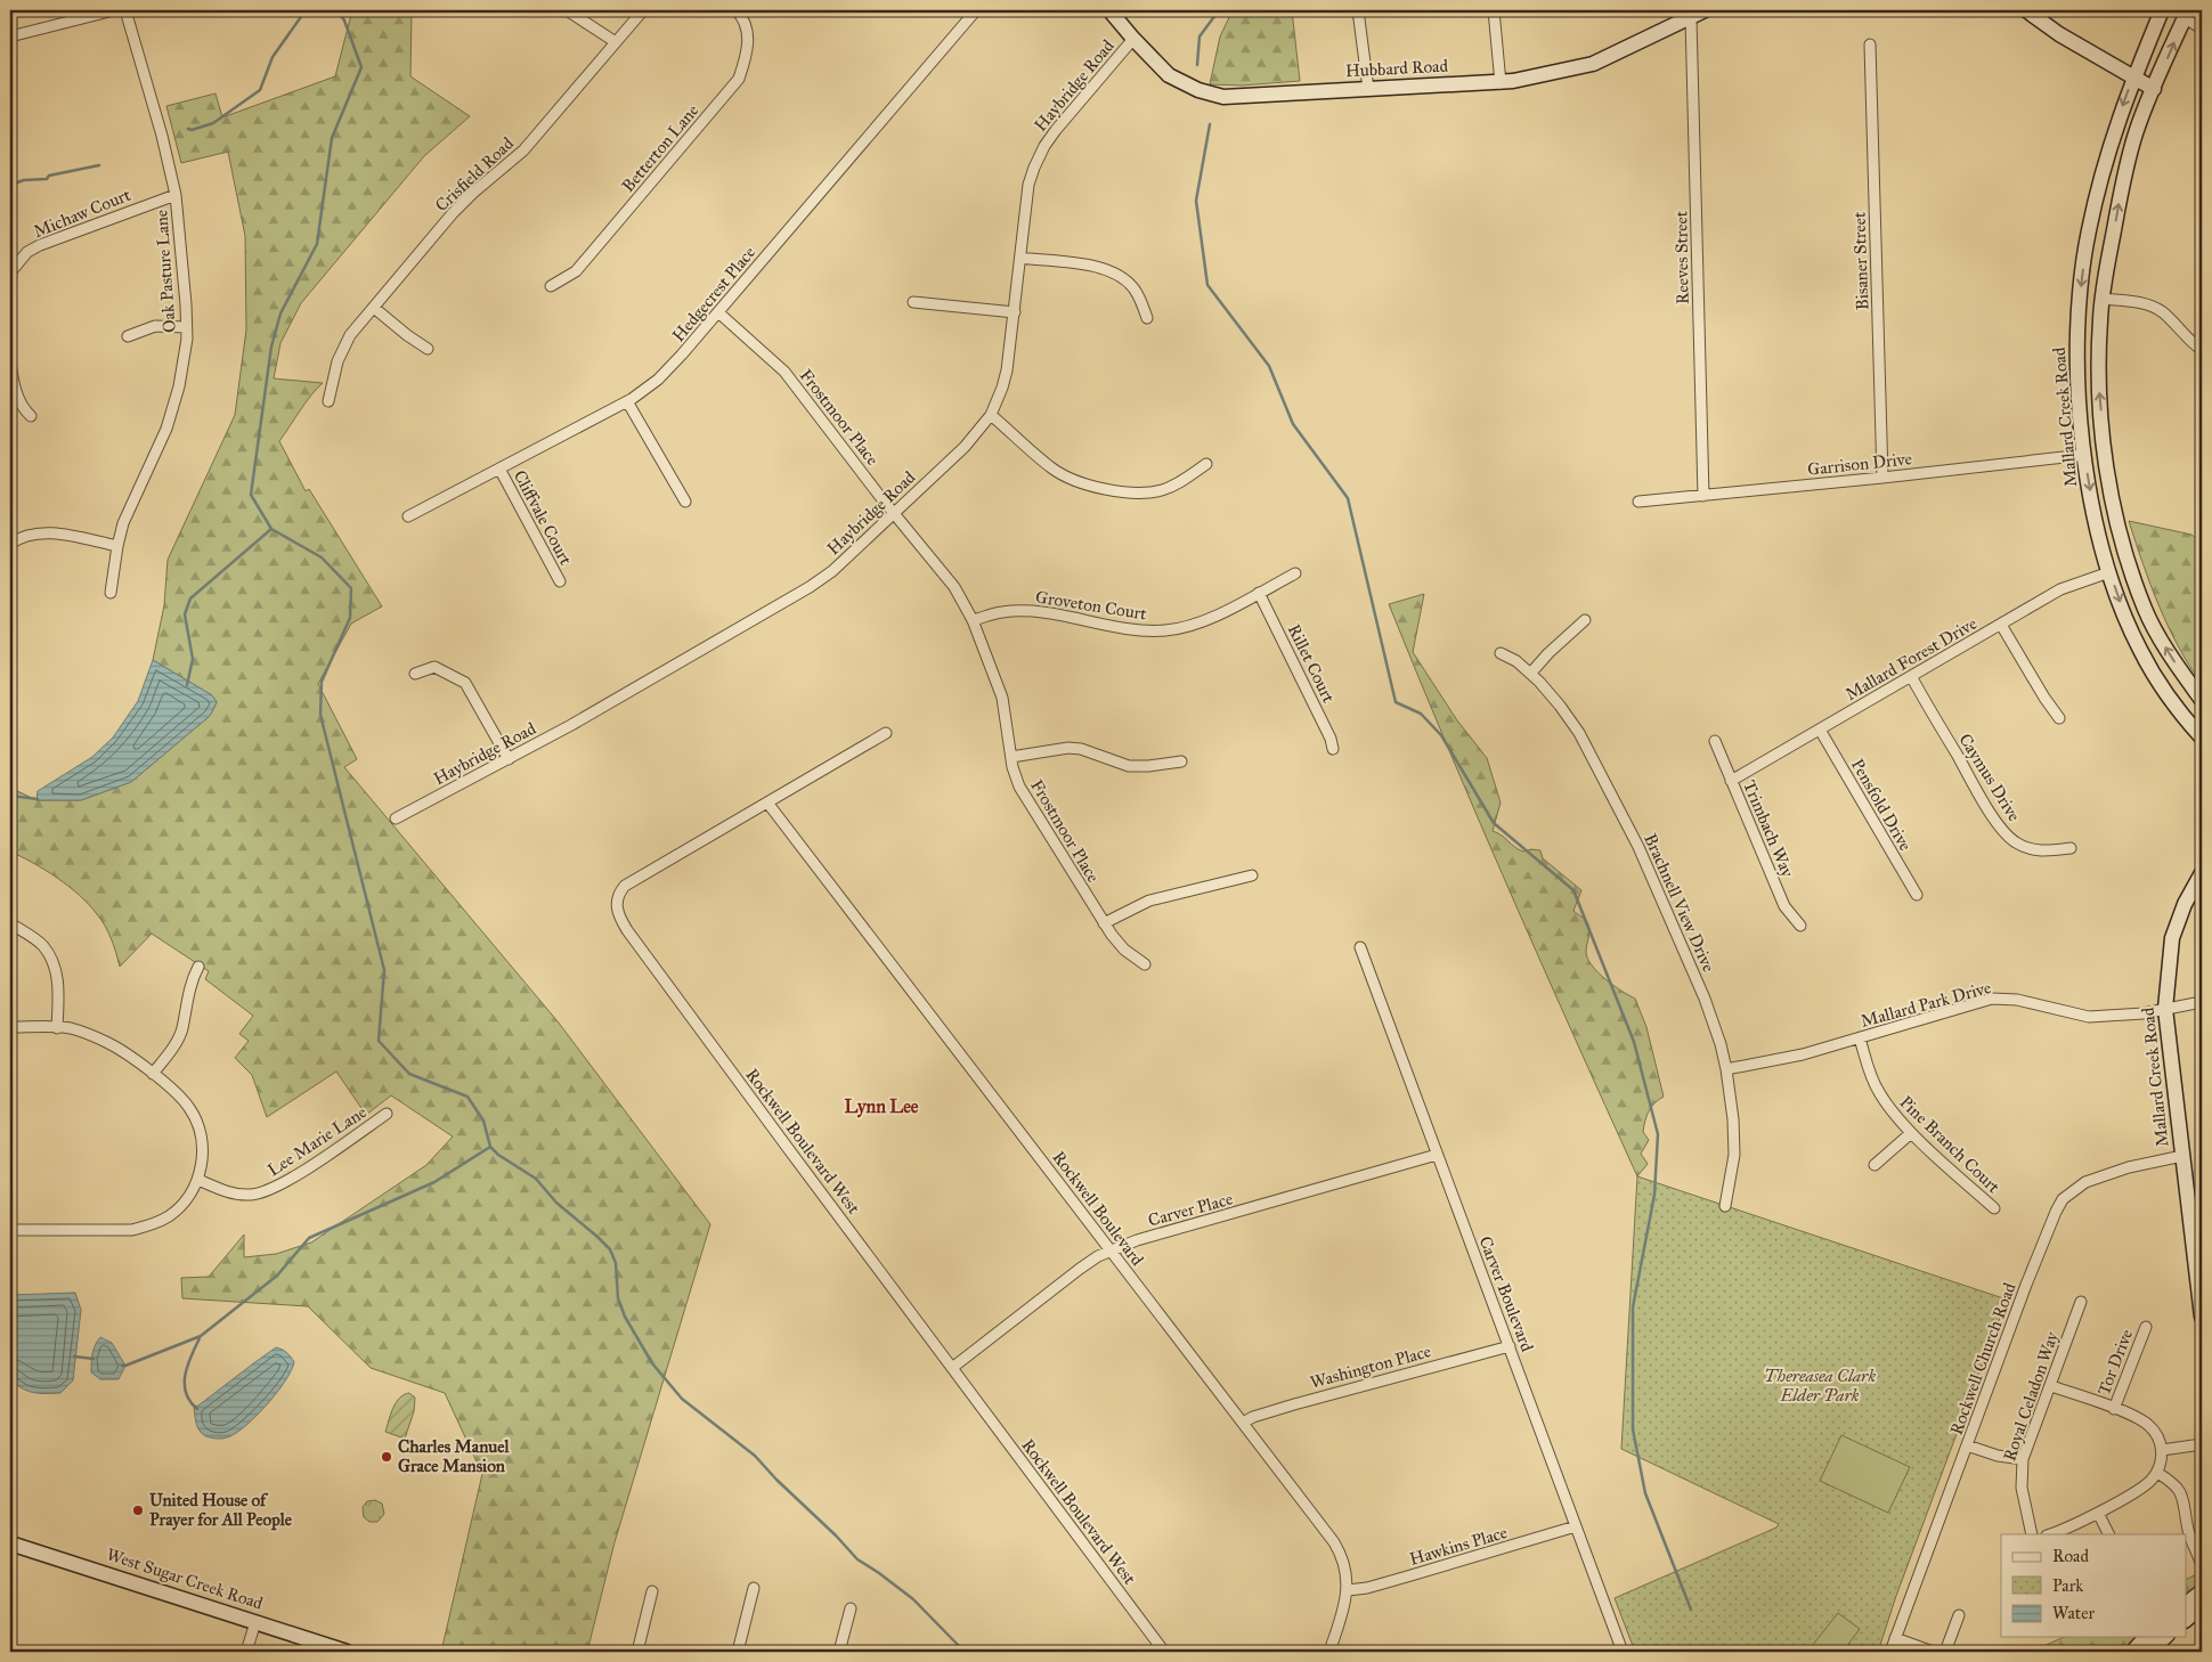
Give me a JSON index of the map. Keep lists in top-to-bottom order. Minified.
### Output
{"streets":{"main road":["Hubbard Road","Mallard Creek Road","West Sugar Creek Road"],"street":["Haybridge Road","Betterton Lane","Crisfield Road","Michaw Court","Reeves Street","Bisaner Street","Oak Pasture Lane","Hedgecrest Place","Frostmoor Place","Garrison Drive","Cliffvale Court","Groveton Court","Mallard Forest Drive","Rillet Court","Caymus Drive","Pensfold Drive","Trimbach Way","Brachnell View Drive","Mallard Park Drive","Lee Marie Lane","Rockwell Boulevard West","Pine Branch Court","Rockwell Boulevard","Carver Place","Carver Boulevard","Rockwell Church Road","Tor Drive","Washington Place","Royal Celadon Way","Hawkins Place"]},"crossings":[["Hubbard Road","Haybridge Road"],["Hubbard Road","Reeves Street"],["Haybridge Road","Frostmoor Place"],["Michaw Court","Oak Pasture Lane"],["Reeves Street","Garrison Drive"],["Bisaner Street","Garrison Drive"],["Hedgecrest Place","Frostmoor Place"],["Hedgecrest Place","Cliffvale Court"],["Frostmoor Place","Groveton Court"],["Mallard Creek Road","Garrison Drive"],["Mallard Creek Road","Mallard Forest Drive"],["Mallard Creek Road","Mallard Park Drive"],["Mallard Creek Road","Rockwell Church Road"],["Groveton Court","Rillet Court"],["Mallard Forest Drive","Caymus Drive"],["Mallard Forest Drive","Pensfold Drive"],["Mallard Forest Drive","Trimbach Way"],["Brachnell View Drive","Mallard Park Drive"],["Mallard Park Drive","Pine Branch Court"],["Rockwell Boulevard West","Rockwell Boulevard"],["Rockwell Boulevard West","Carver Place"],["Rockwell Boulevard","Carver Place"],["Rockwell Boulevard","Washington Place"],["Rockwell Boulevard","Hawkins Place"],["Carver Place","Carver Boulevard"],["Carver Boulevard","Washington Place"],["Carver Boulevard","Hawkins Place"]],"districts":["Lynn Lee"],"parks":["Thereasea Clark Elder Park"],"places":["Charles Manuel Grace Mansion","United House of Prayer for All People"],"legend":["Road","Park","Water"]}
